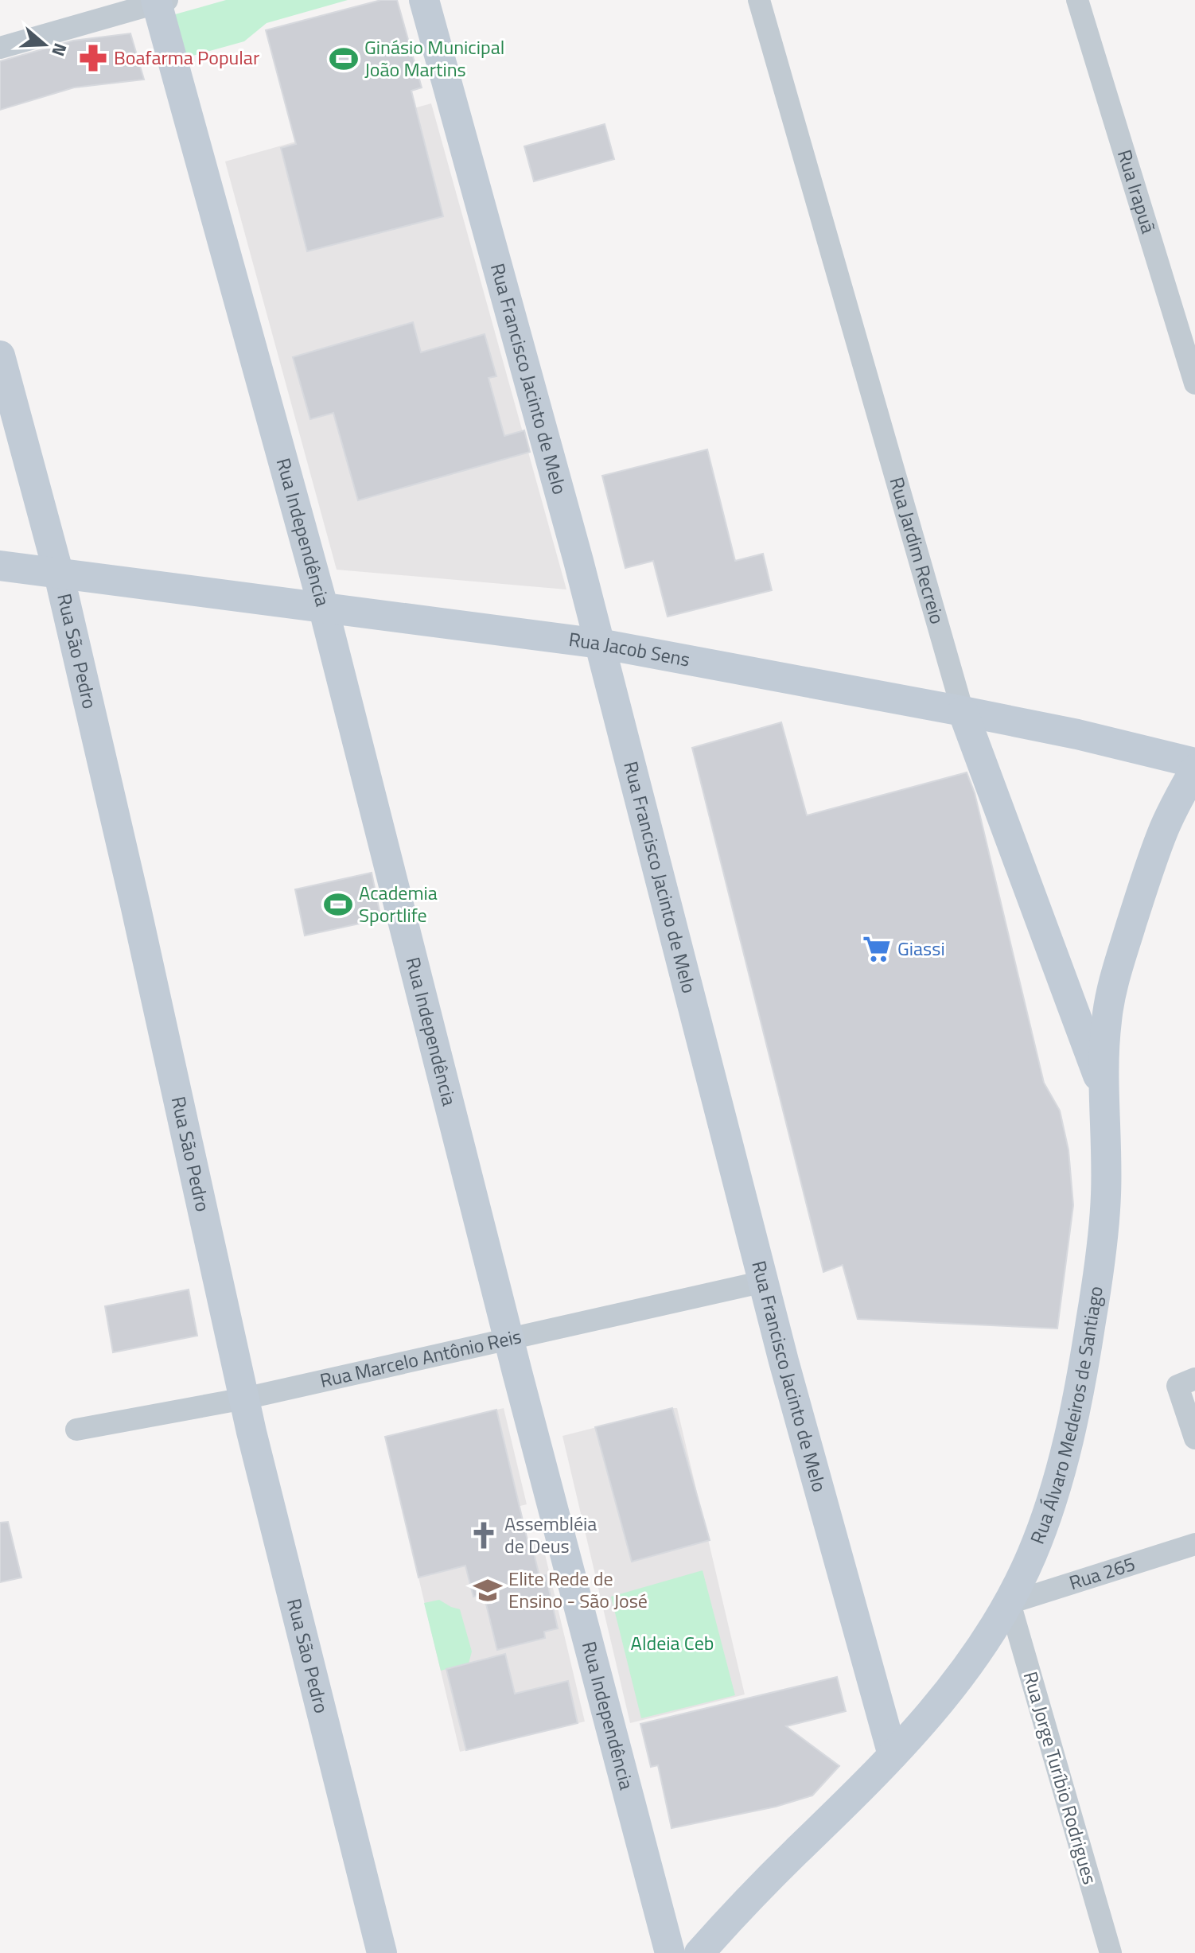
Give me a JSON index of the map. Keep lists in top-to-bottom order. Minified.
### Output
{"streets":{"street":["Rua Irapuã","Rua Francisco Jacinto de Melo","Rua Independência","Rua Jardim Recreio","Rua Jacob Sens","Rua São Pedro","Rua Marcelo Antônio Reis","Rua Álvaro Medeiros de Santiago","Rua 265","Rua Jorge Turíbio Rodrigues"]},"crossings":[["Rua Francisco Jacinto de Melo","Rua Jacob Sens"],["Rua Francisco Jacinto de Melo","Rua Marcelo Antônio Reis"],["Rua Francisco Jacinto de Melo","Rua Álvaro Medeiros de Santiago"],["Rua Independência","Rua Jacob Sens"],["Rua Independência","Rua Marcelo Antônio Reis"],["Rua Jardim Recreio","Rua Jacob Sens"],["Rua Jardim Recreio","Rua Álvaro Medeiros de Santiago"],["Rua Jacob Sens","Rua São Pedro"],["Rua São Pedro","Rua Marcelo Antônio Reis"],["Rua Álvaro Medeiros de Santiago","Rua 265"],["Rua Álvaro Medeiros de Santiago","Rua Jorge Turíbio Rodrigues"],["Rua 265","Rua Jorge Turíbio Rodrigues"]],"parks":["Aldeia Ceb"],"places":{"pharmacy":["Boafarma Popular"],"sports":["Ginásio Municipal João Martins","Academia Sportlife"],"supermarket":["Giassi"],"church":["Assembléia de Deus"],"school or university":["Elite Rede de Ensino - São José"]},"north":"right"}
